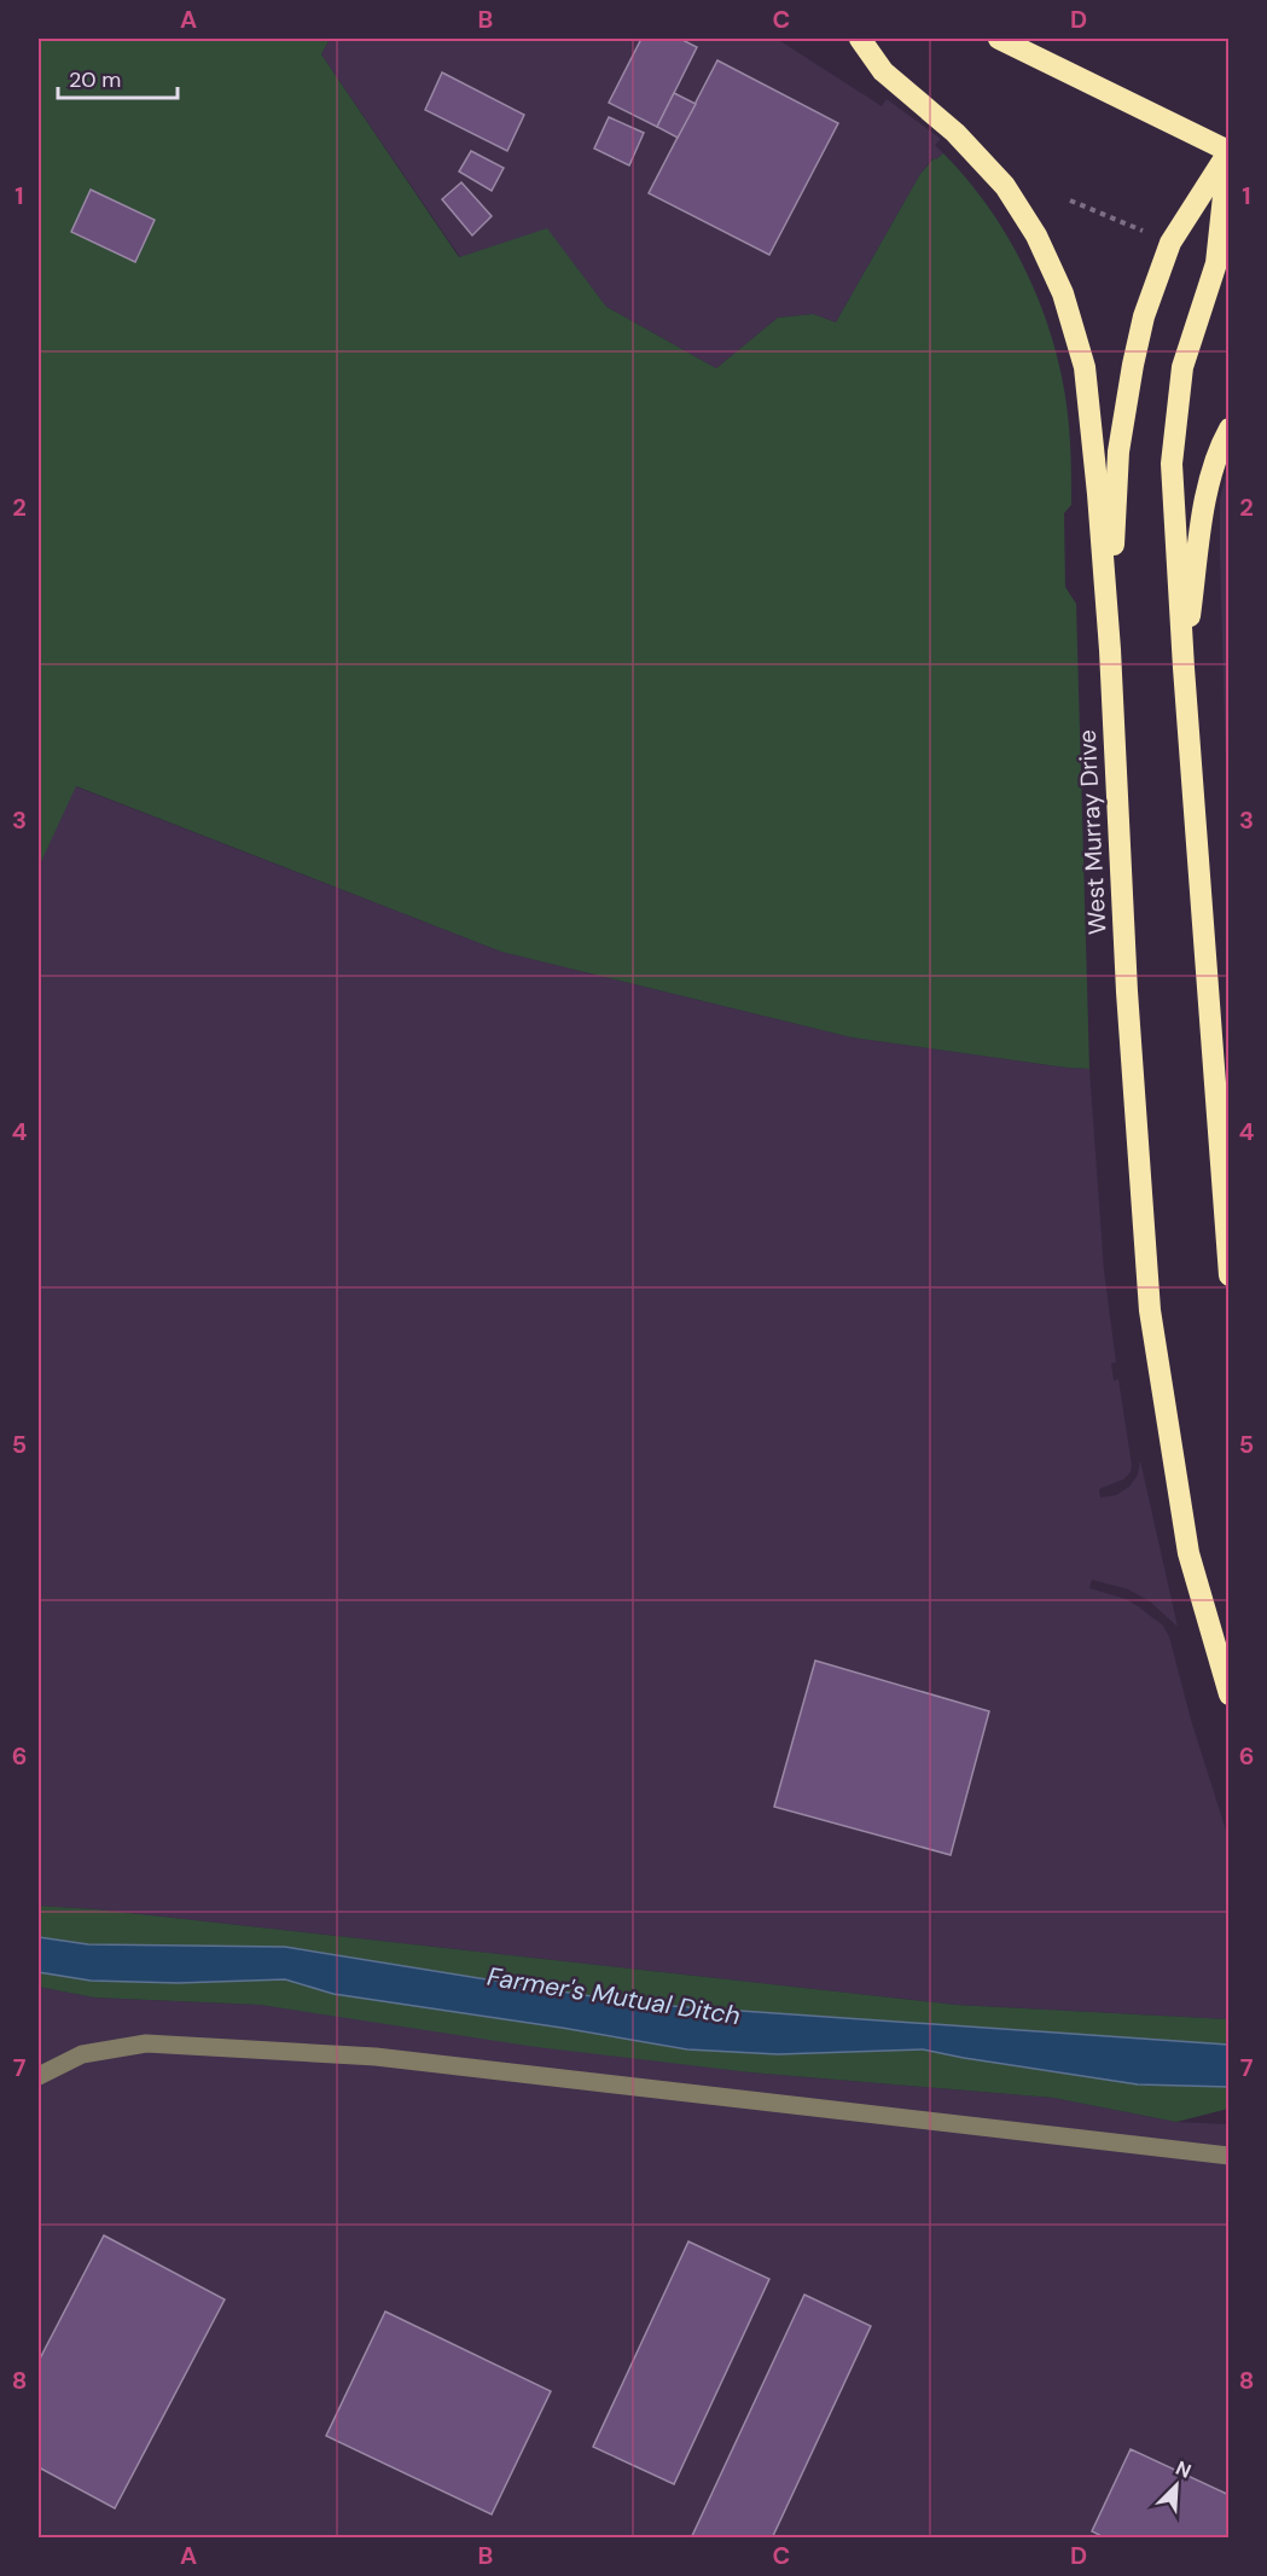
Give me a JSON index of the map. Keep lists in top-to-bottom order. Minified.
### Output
{"streets":{"highway":["West Murray Drive"]},"water":["Farmer's Mutual Ditch"],"scale_bar":"20 m","north":"top right","grid":{"columns":["A","B","C","D"],"rows":["1","2","3","4","5","6","7","8"]}}
